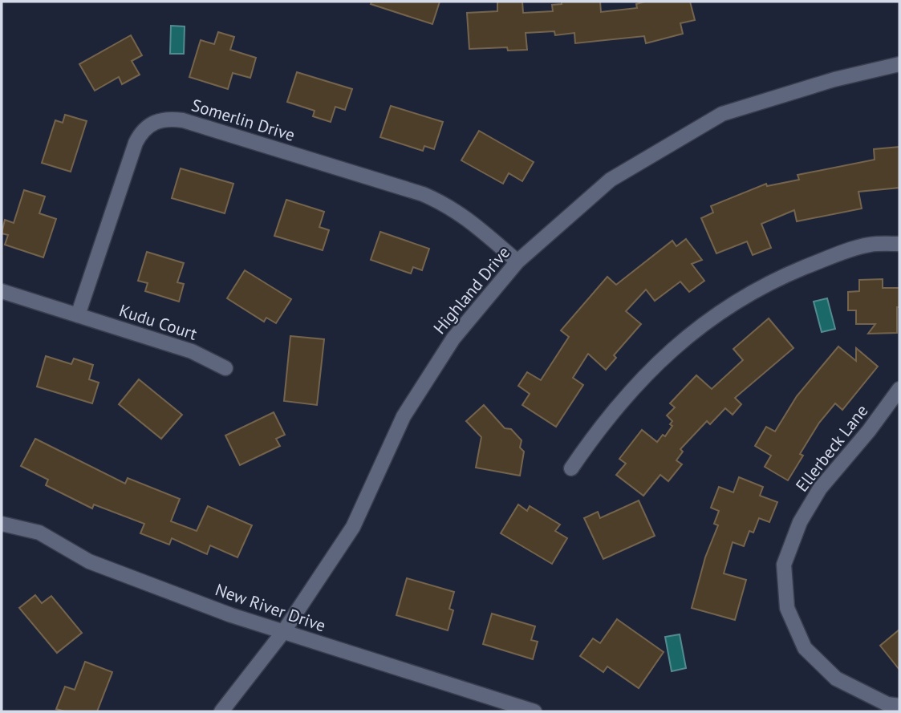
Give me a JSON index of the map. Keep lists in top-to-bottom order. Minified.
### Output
{"streets":{"street":["Somerlin Drive","Highland Drive","Kudu Court","Ellerbeck Lane","New River Drive"]},"crossings":[["Somerlin Drive","Highland Drive"],["Somerlin Drive","Kudu Court"],["Highland Drive","New River Drive"]]}
